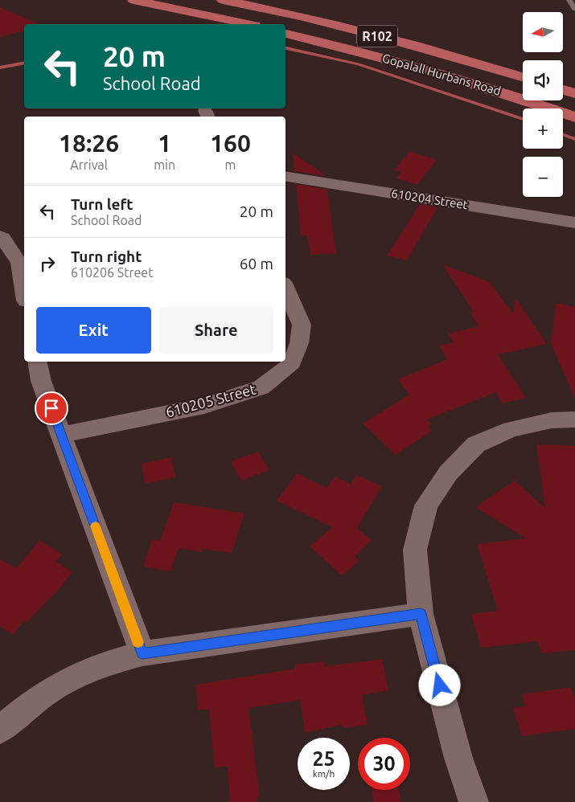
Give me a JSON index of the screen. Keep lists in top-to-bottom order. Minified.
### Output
{"streets":{"main road":["R102","Gopalall Hurbans Road"],"street":["610204 Street","610205 Street"]},"north":"left","page":{"map_buttons":["+","−"],"turn":["20 m","School Road"],"eta":["18:26","Arrival","1","min","160","m"],"list":[{"name":"Turn left","note":"School Road","value":"20 m"},{"name":"Turn right","note":"610206 Street","value":"60 m"}],"buttons":["Exit","Share"],"speed":"25 km/h","limit":"30"}}
